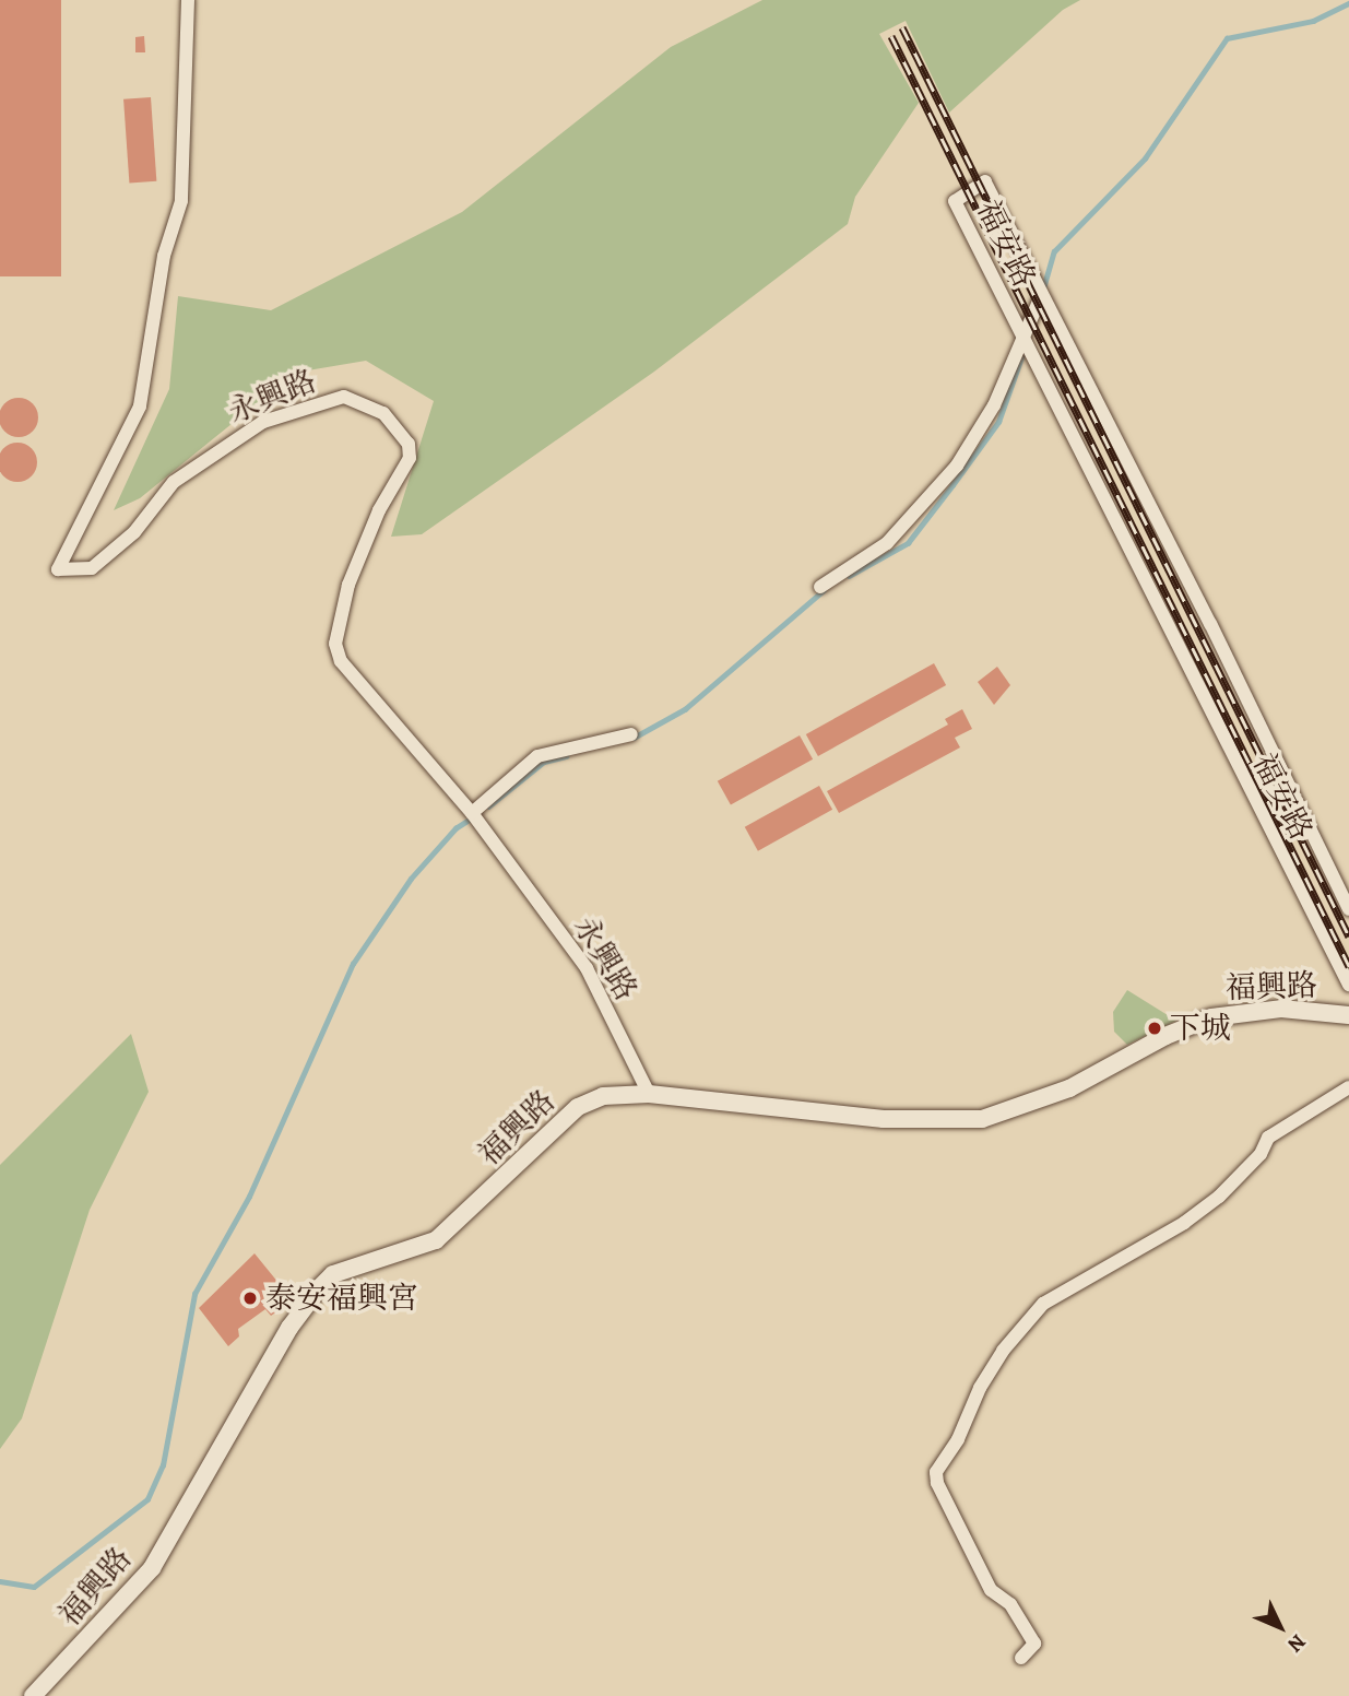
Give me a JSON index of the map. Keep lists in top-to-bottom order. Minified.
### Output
{"streets":{"street":["福安路","永興路","福興路"]},"crossings":[["永興路","福興路"]],"places":["下城","泰安福興宮"],"north":"bottom right"}
